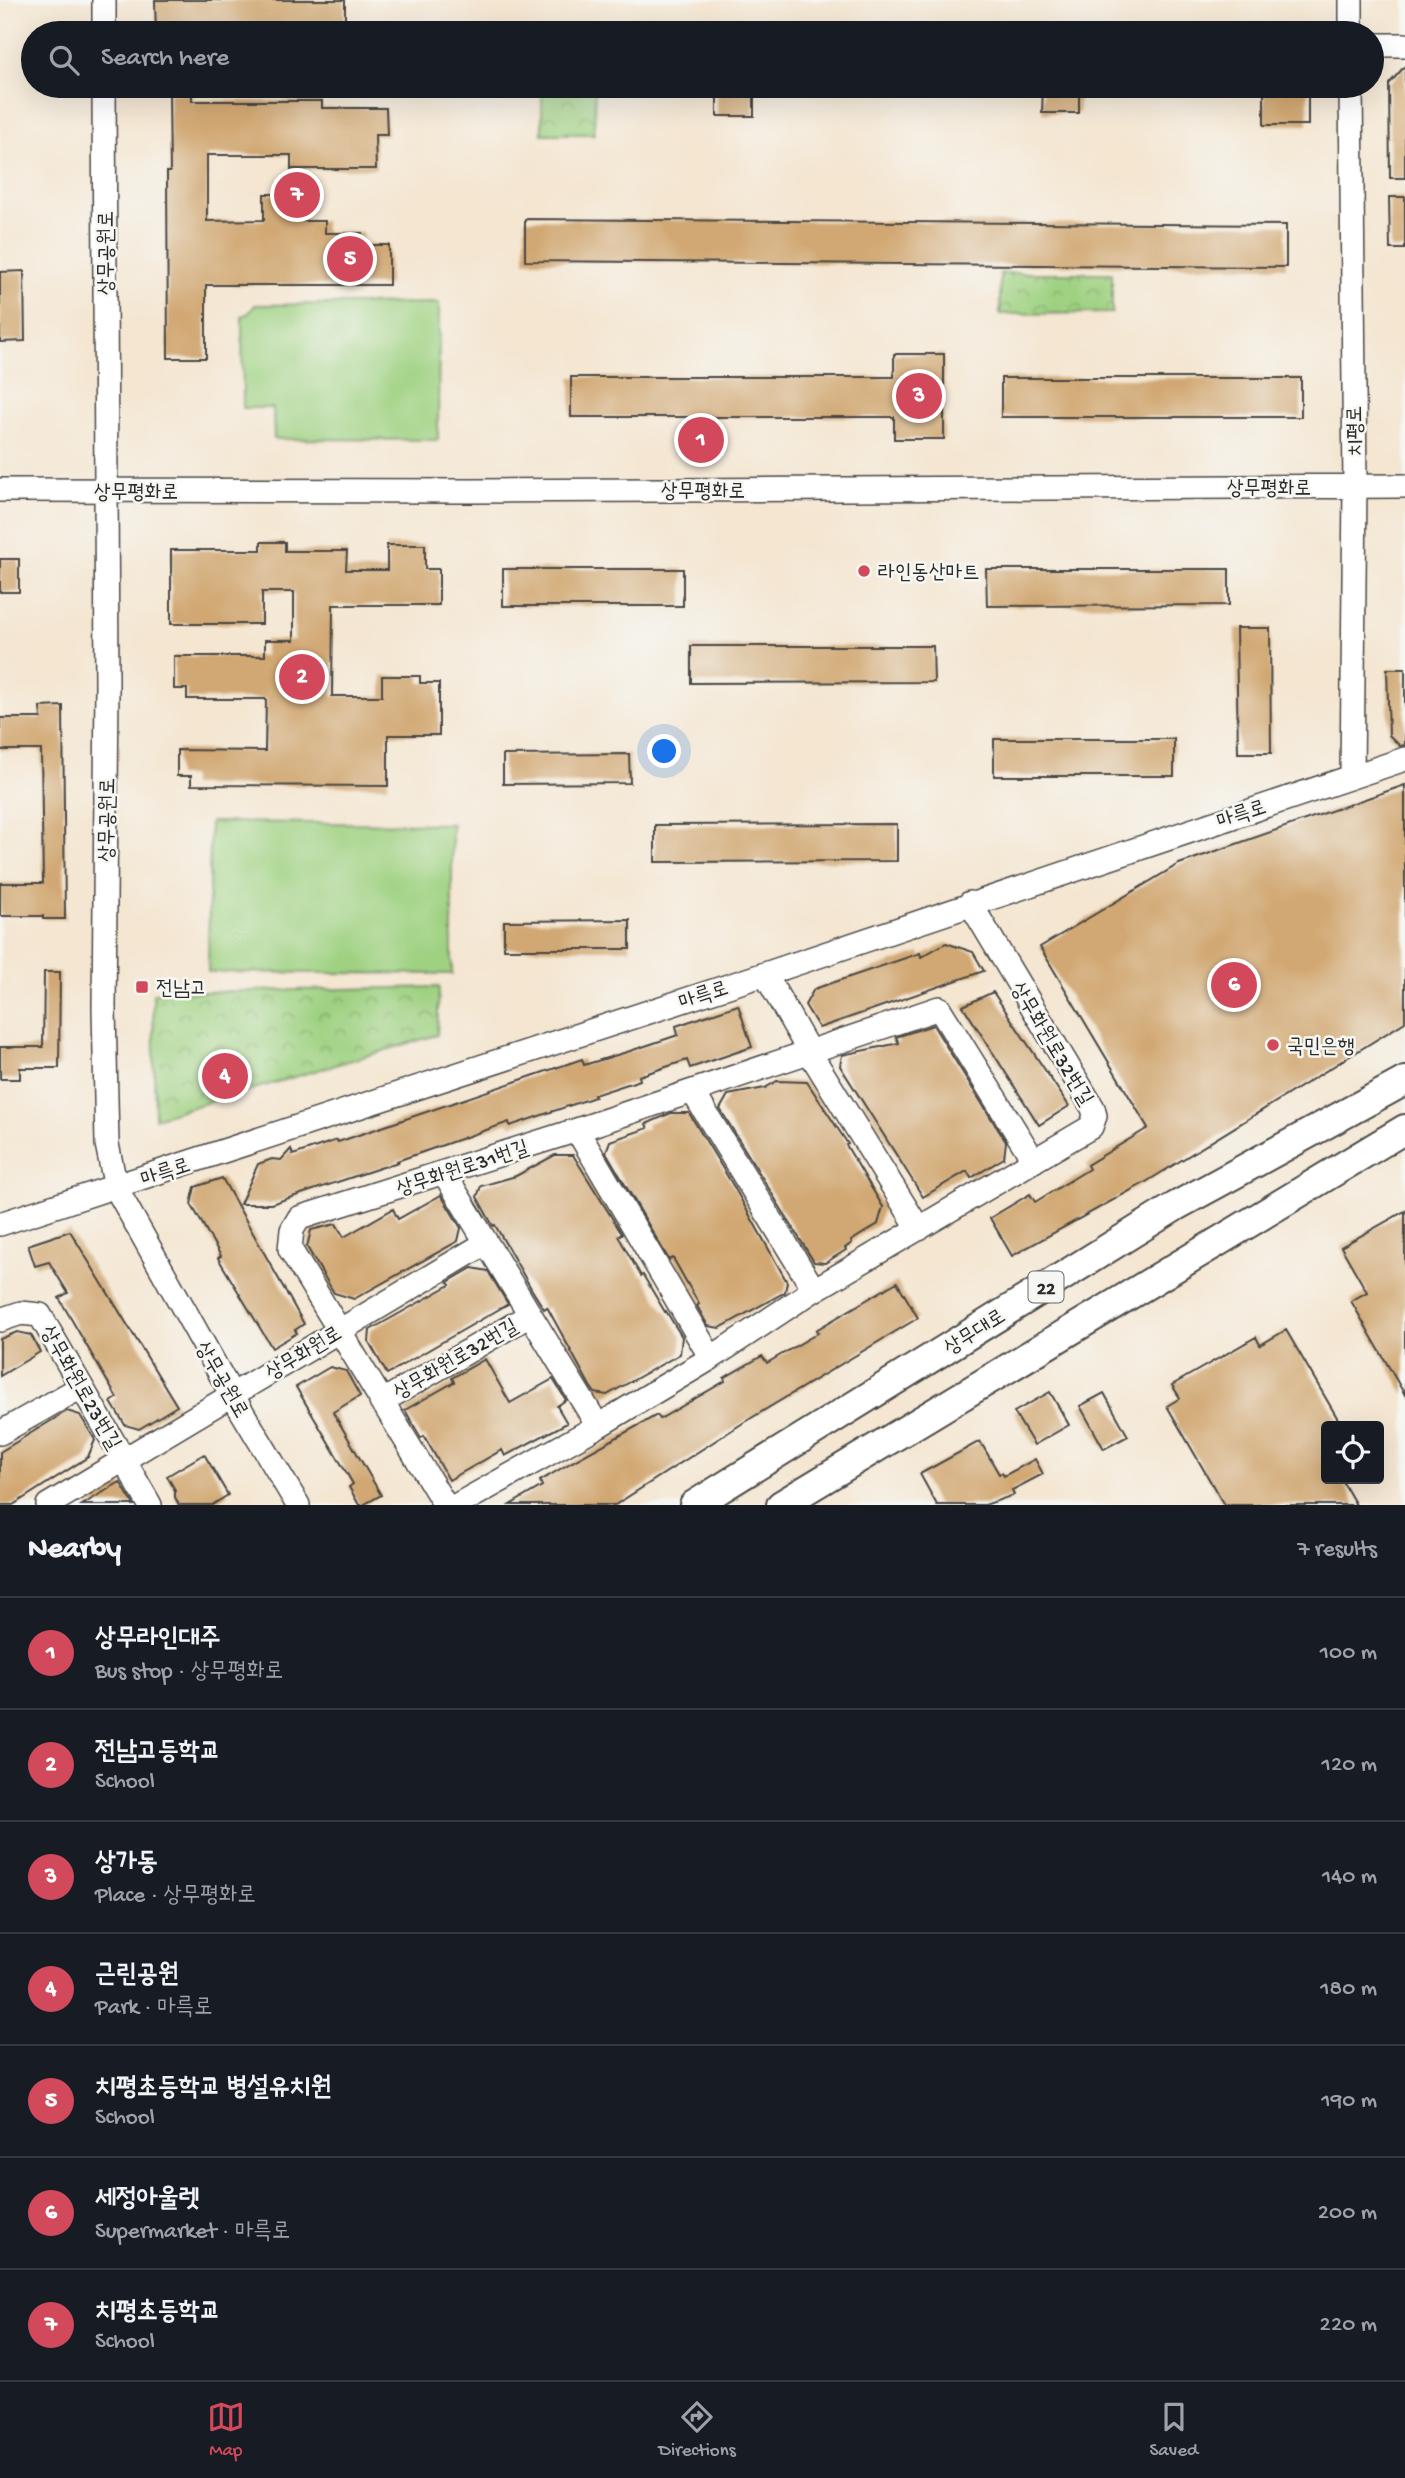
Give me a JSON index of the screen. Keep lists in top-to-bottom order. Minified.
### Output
{"streets":{"main road":["22","상무대로"],"street":["상무공원로","치평로","상무평화로","마륵로","상무화원로32번길","상무화원로31번길","상무화원로","상무화원로23번길"]},"crossings":[["상무공원로","상무평화로"],["상무공원로","마륵로"],["상무공원로","상무화원로"],["치평로","상무평화로"],["치평로","마륵로"],["마륵로","상무화원로32번길"],["상무화원로32번길","상무화원로31번길"],["상무화원로32번길","상무화원로"],["상무화원로31번길","상무화원로"],["상무화원로","상무화원로23번길"]],"places":{"other":["라인동산마트","국민은행"],"transit":["전남고"]},"page":{"search":"Search here","pins":["7","5","3","1","2","6","4"],"heading":["Nearby","7 results"],"list":[{"mark":"1","name":"상무라인대주","note":"Bus stop · 상무평화로","value":"100 m"},{"mark":"2","name":"전남고등학교","note":"School","value":"120 m"},{"mark":"3","name":"상가동","note":"Place · 상무평화로","value":"140 m"},{"mark":"4","name":"근린공원","note":"Park · 마륵로","value":"180 m"},{"mark":"5","name":"치평초등학교 병설유치원","note":"School","value":"190 m"},{"mark":"6","name":"세정아울렛","note":"Supermarket · 마륵로","value":"200 m"},{"mark":"7","name":"치평초등학교","note":"School","value":"220 m"}],"nav":["Map","Directions","Saved"]}}
